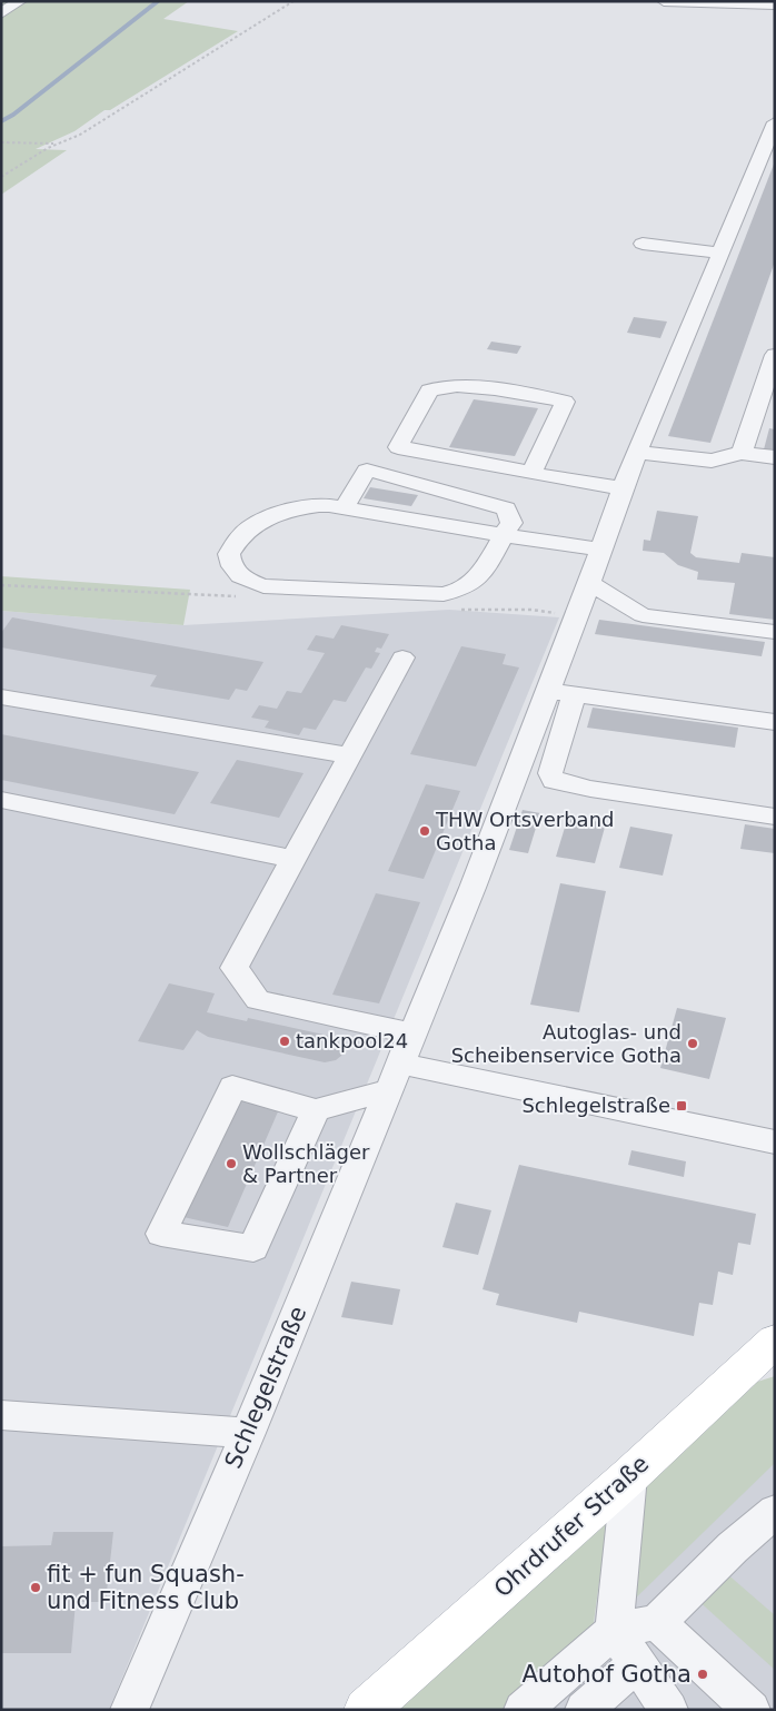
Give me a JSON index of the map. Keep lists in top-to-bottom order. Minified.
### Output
{"streets":{"main road":["Ohrdrufer Straße"],"street":["Schlegelstraße"]},"places":{"other":["THW Ortsverband Gotha","tankpool24","Autoglas- und Scheibenservice Gotha","Wollschläger & Partner","fit + fun Squash- und Fitness Club","Autohof Gotha"],"transit":["Schlegelstraße"]}}
